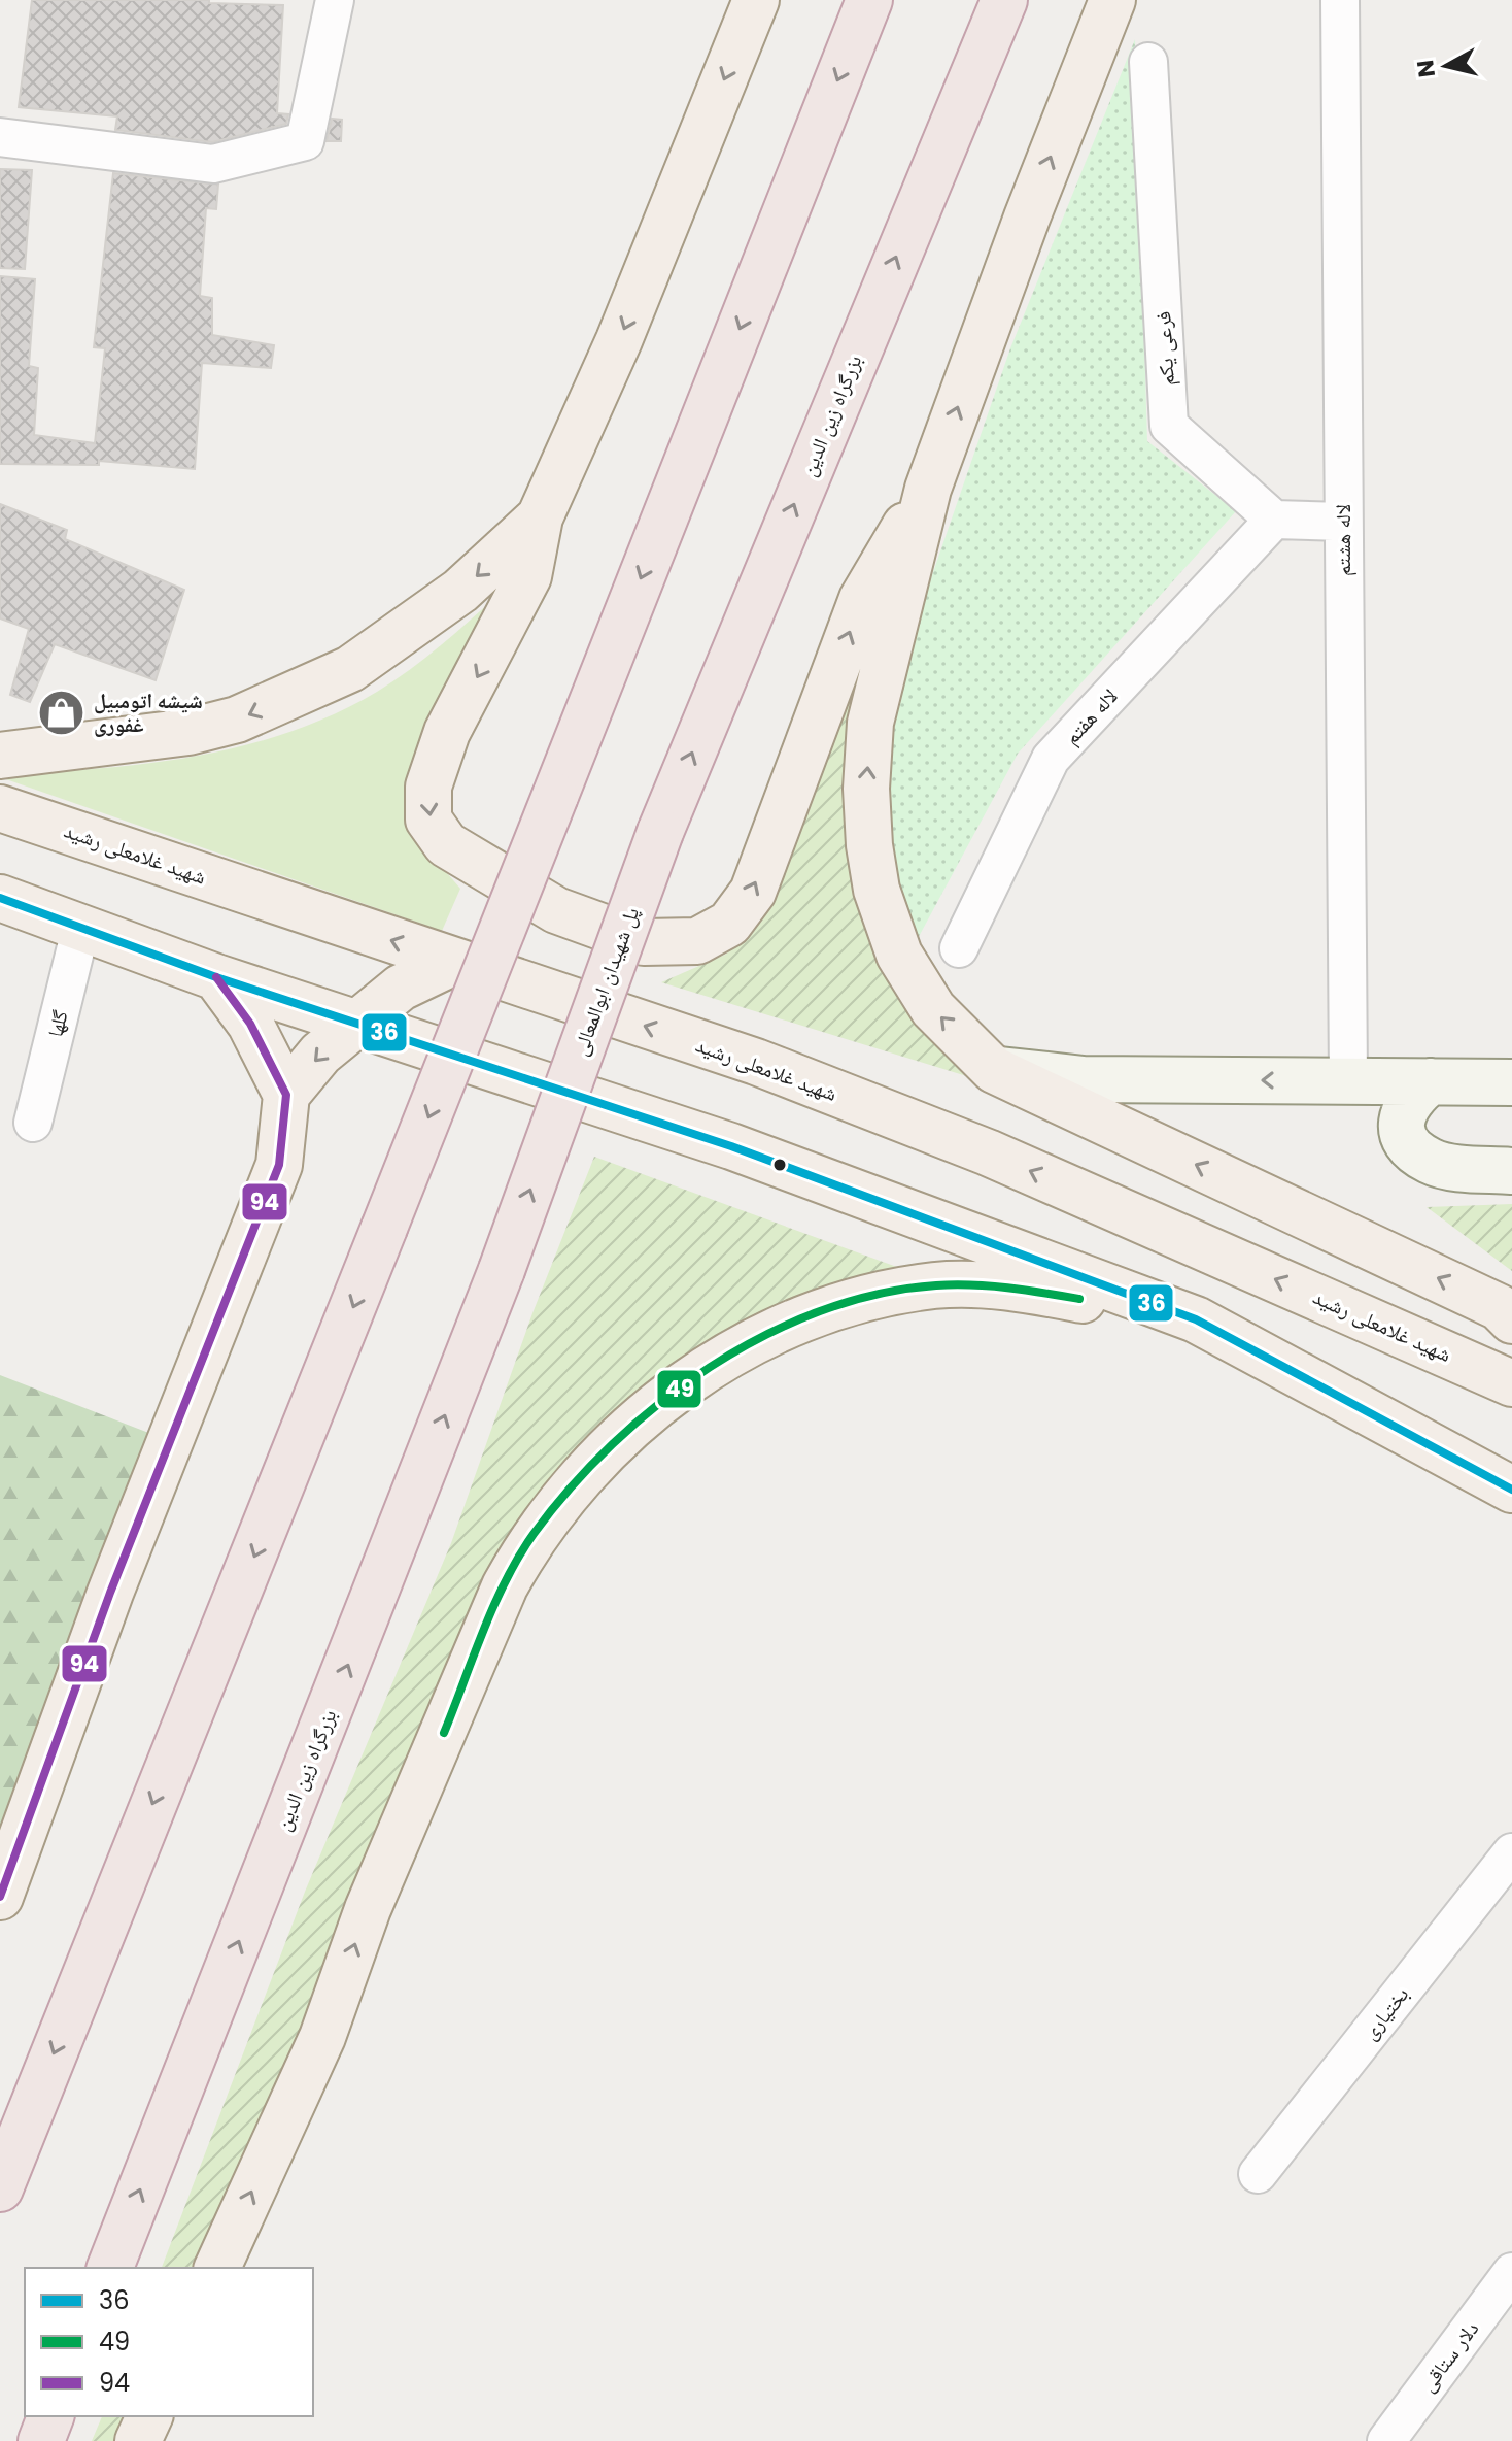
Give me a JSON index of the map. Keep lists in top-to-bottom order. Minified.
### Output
{"streets":{"highway":["بزرگراه زین الدین","پل شهیدان ابوالمعالی"],"main road":["شهید غلامعلی رشید"],"street":["فرعی یکم","لاله هشتم","لاله هفتم","گلها","بختیاری","دلار ستاقی"]},"crossings":[["فرعی یکم","لاله هفتم"],["بزرگراه زین الدین","پل شهیدان ابوالمعالی"]],"places":{"shop":["شیشه اتومبیل غفوری"]},"lines":["transit line 36","transit line 94","transit line 49"],"legend":["36","49","94"],"north":"left"}
